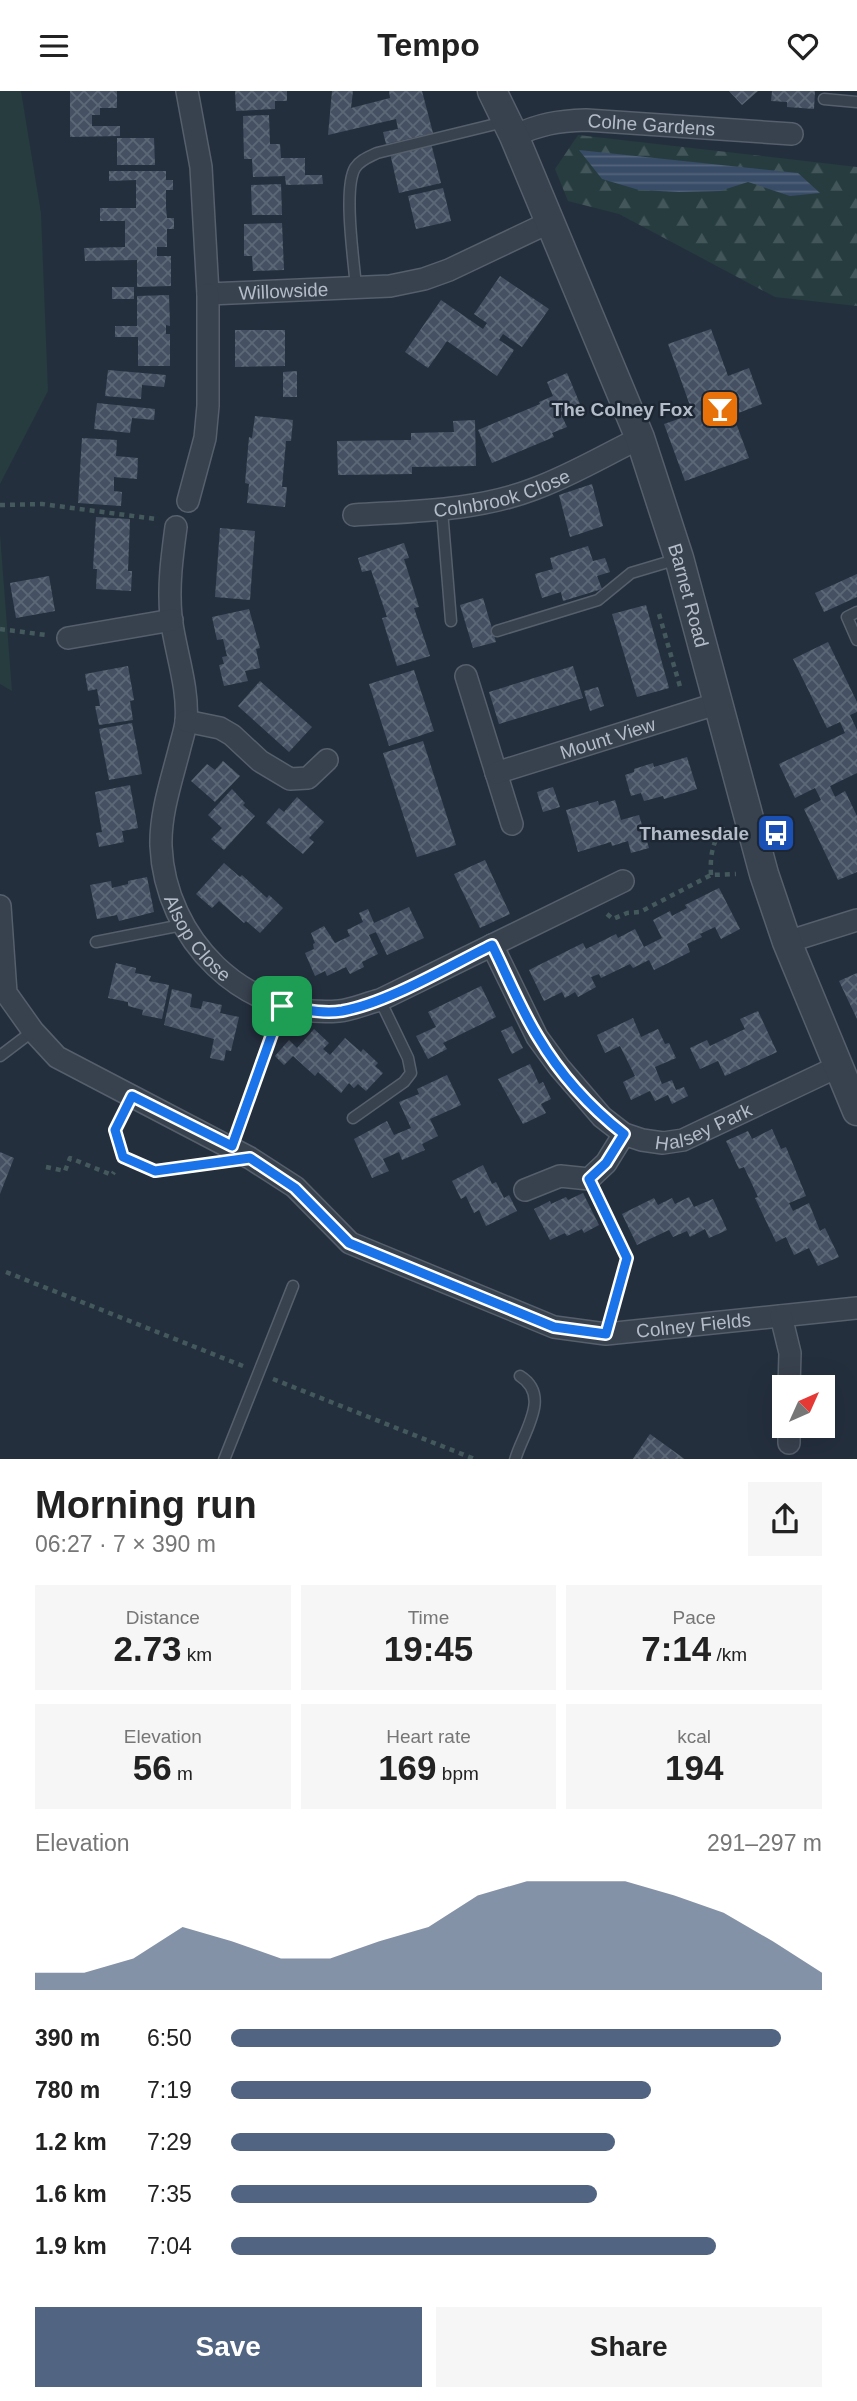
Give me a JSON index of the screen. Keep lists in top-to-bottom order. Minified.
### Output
{"streets":{"street":["Colne Gardens","Willowside","Colnbrook Close","Barnet Road","Mount View","Alsop Close","Halsey Park","Colney Fields"]},"crossings":[["Colne Gardens","Barnet Road"],["Willowside","Barnet Road"],["Colnbrook Close","Barnet Road"],["Barnet Road","Mount View"],["Barnet Road","Halsey Park"],["Alsop Close","Halsey Park"]],"places":{"bar":["The Colney Fox"],"bus stop":["Thamesdale"]},"north":"top right","page":{"header":"Tempo","heading":["Morning run","06:27 · 7 × 390 m"],"stats":[["Distance","2.73 km"],["Time","19:45"],["Pace","7:14 /km"],["Elevation","56 m"],["Heart rate","169 bpm"],["kcal","194"]],"chart":["Elevation","291–297 m"],"list":[{"name":"390 m","note":"6:50"},{"name":"780 m","note":"7:19"},{"name":"1.2 km","note":"7:29"},{"name":"1.6 km","note":"7:35"},{"name":"1.9 km","note":"7:04"}],"buttons":["Save","Share"]}}
